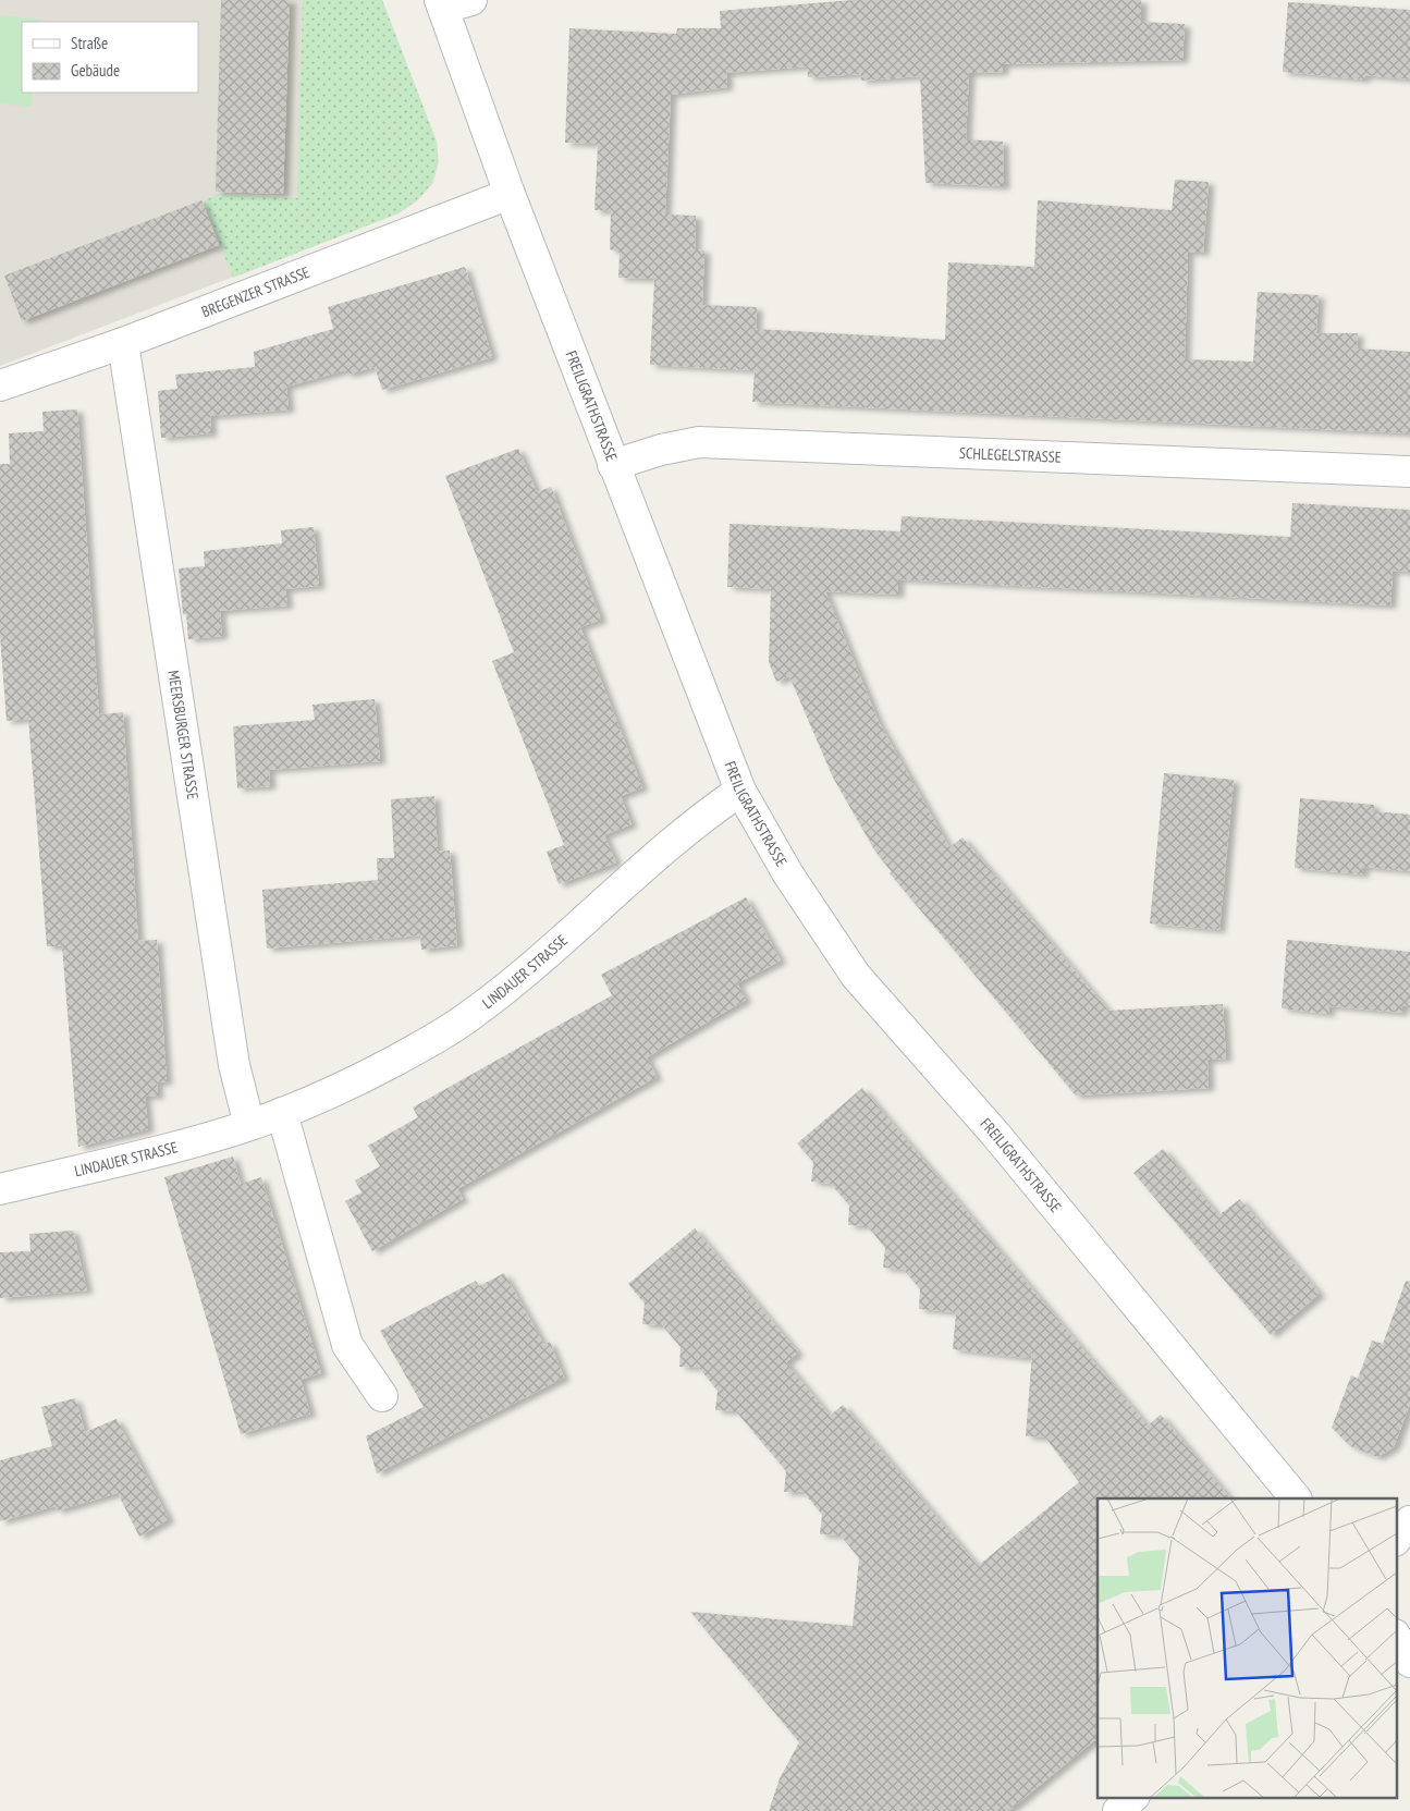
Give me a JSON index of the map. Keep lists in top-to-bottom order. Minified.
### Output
{"streets":{"street":["BREGENZER STRASSE","FREILIGRATHSTRASSE","SCHLEGELSTRASSE","MEERSBURGER STRASSE","LINDAUER STRASSE"]},"crossings":[["BREGENZER STRASSE","FREILIGRATHSTRASSE"],["BREGENZER STRASSE","MEERSBURGER STRASSE"],["FREILIGRATHSTRASSE","SCHLEGELSTRASSE"],["FREILIGRATHSTRASSE","LINDAUER STRASSE"],["MEERSBURGER STRASSE","LINDAUER STRASSE"]],"legend":["Straße","Gebäude"]}
